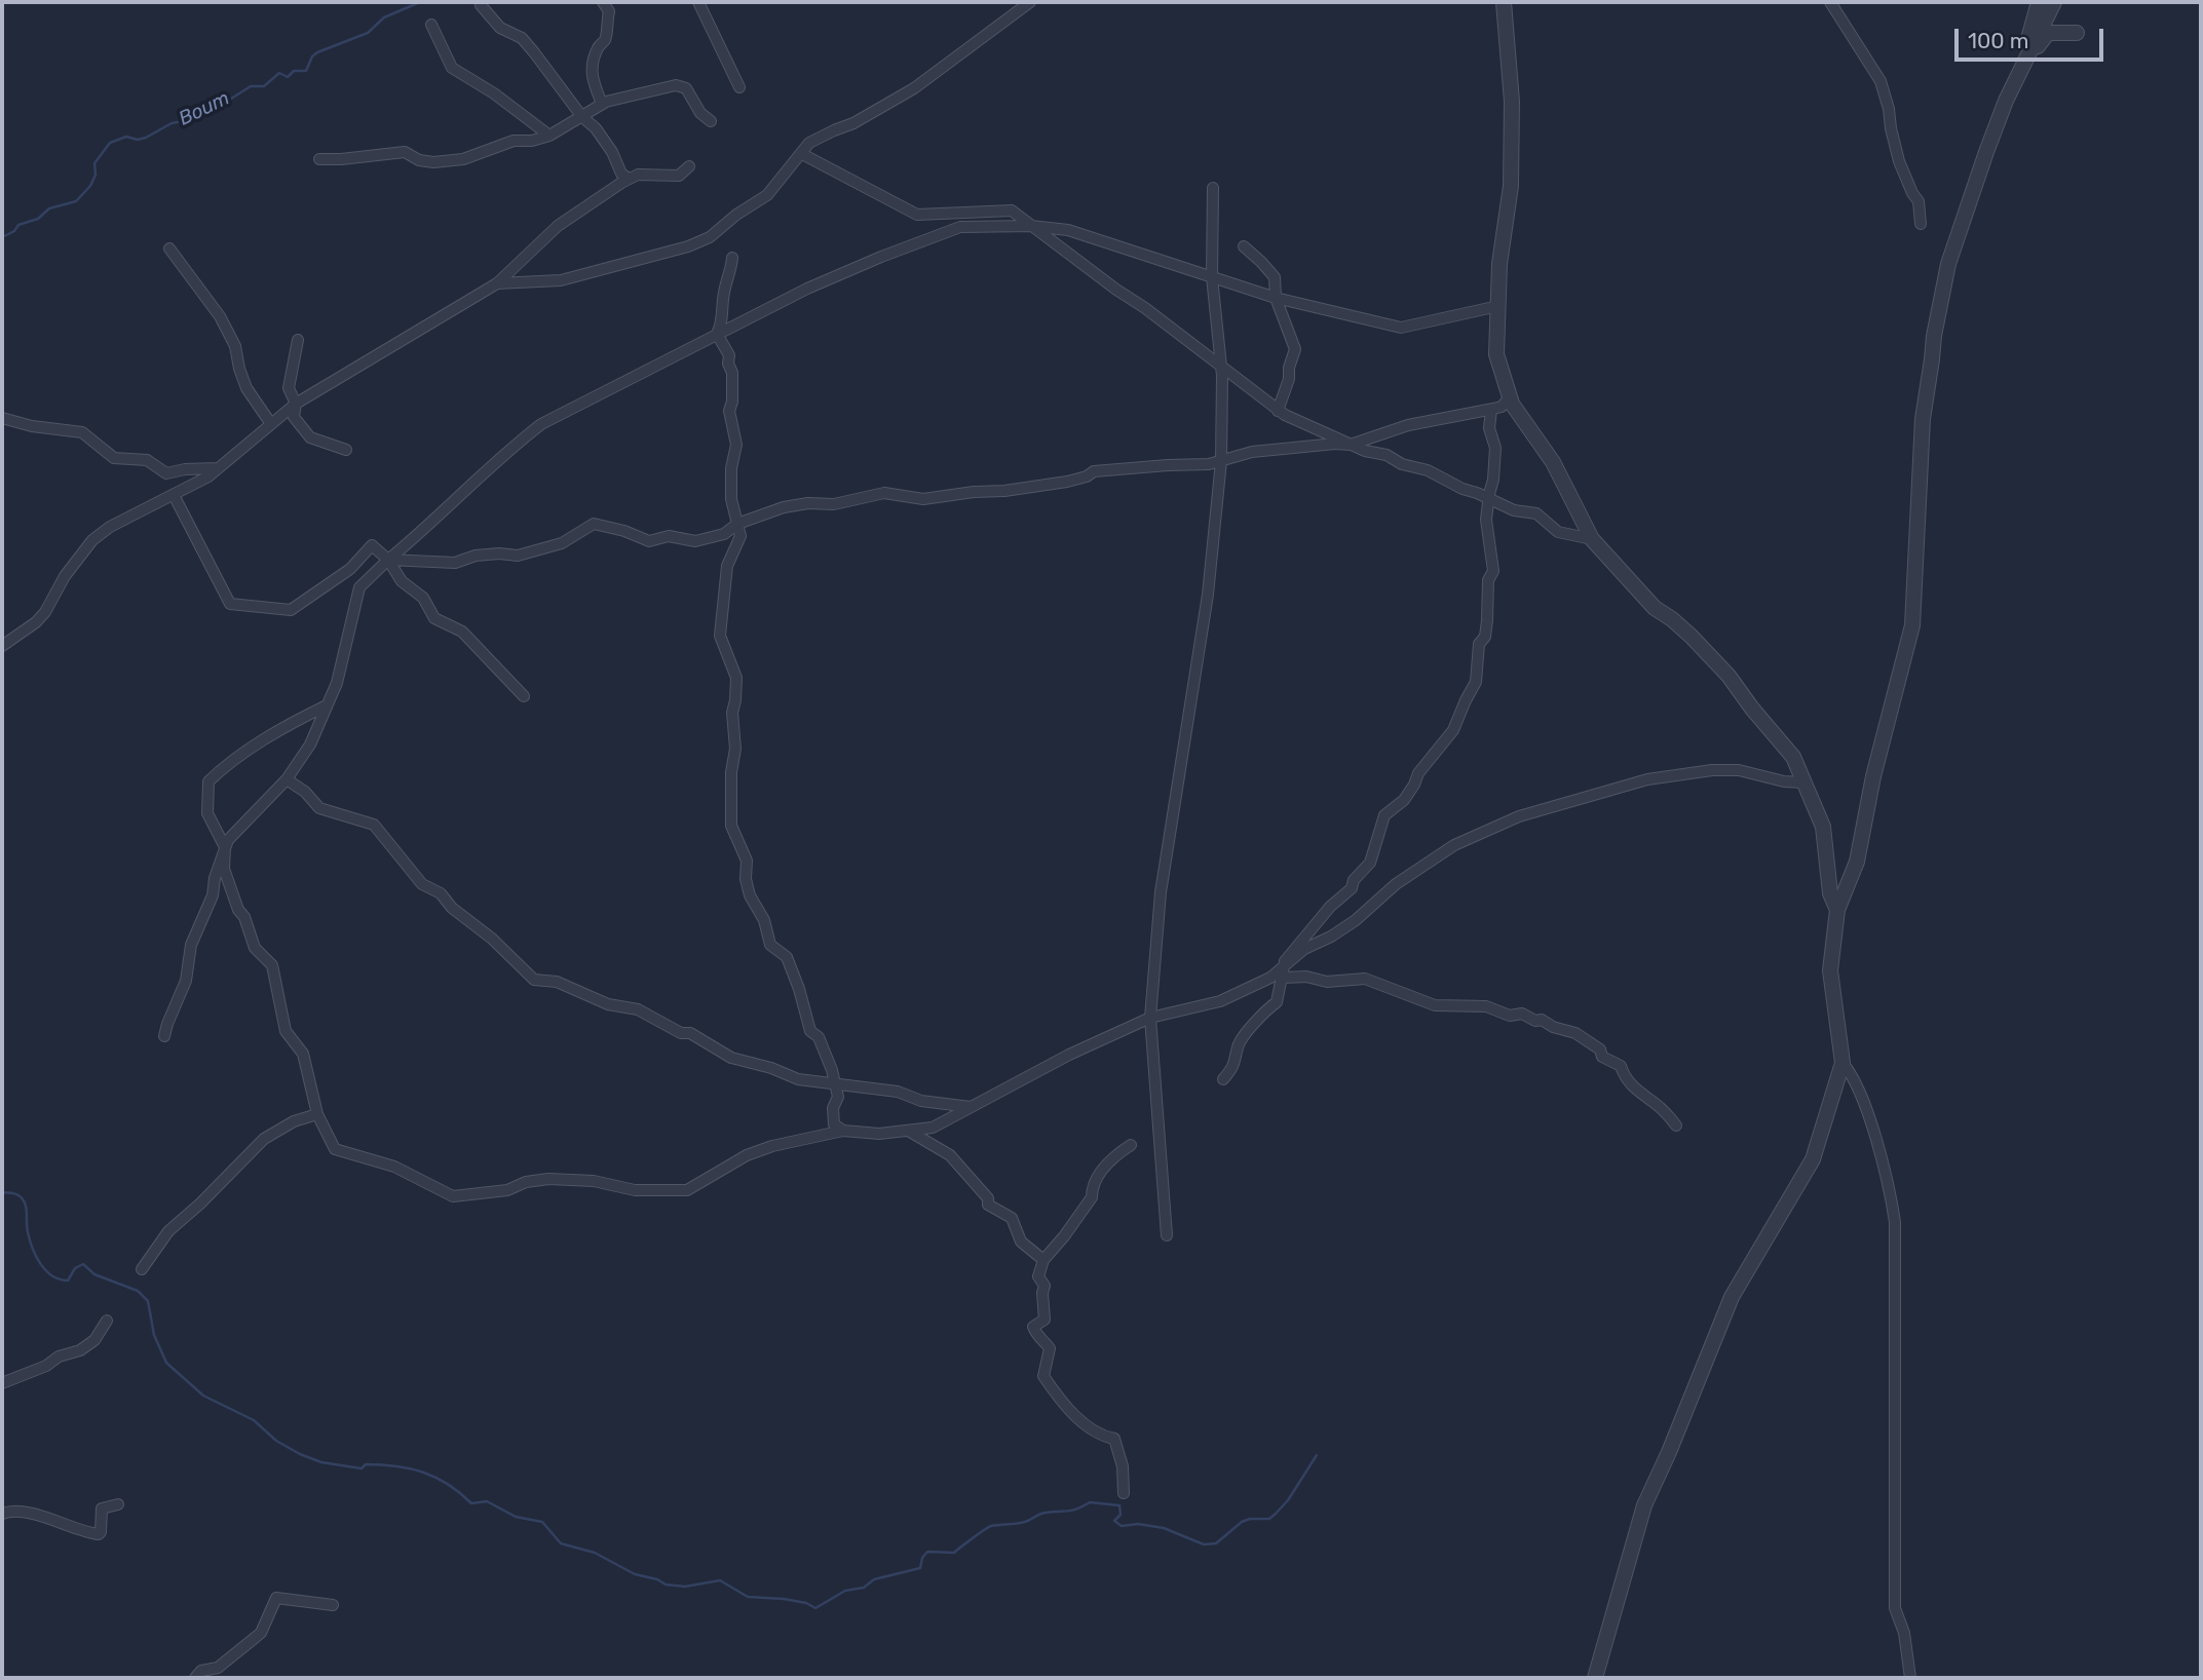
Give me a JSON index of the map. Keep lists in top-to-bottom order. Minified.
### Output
{"water":["Boum"],"scale_bar":"100 m"}
